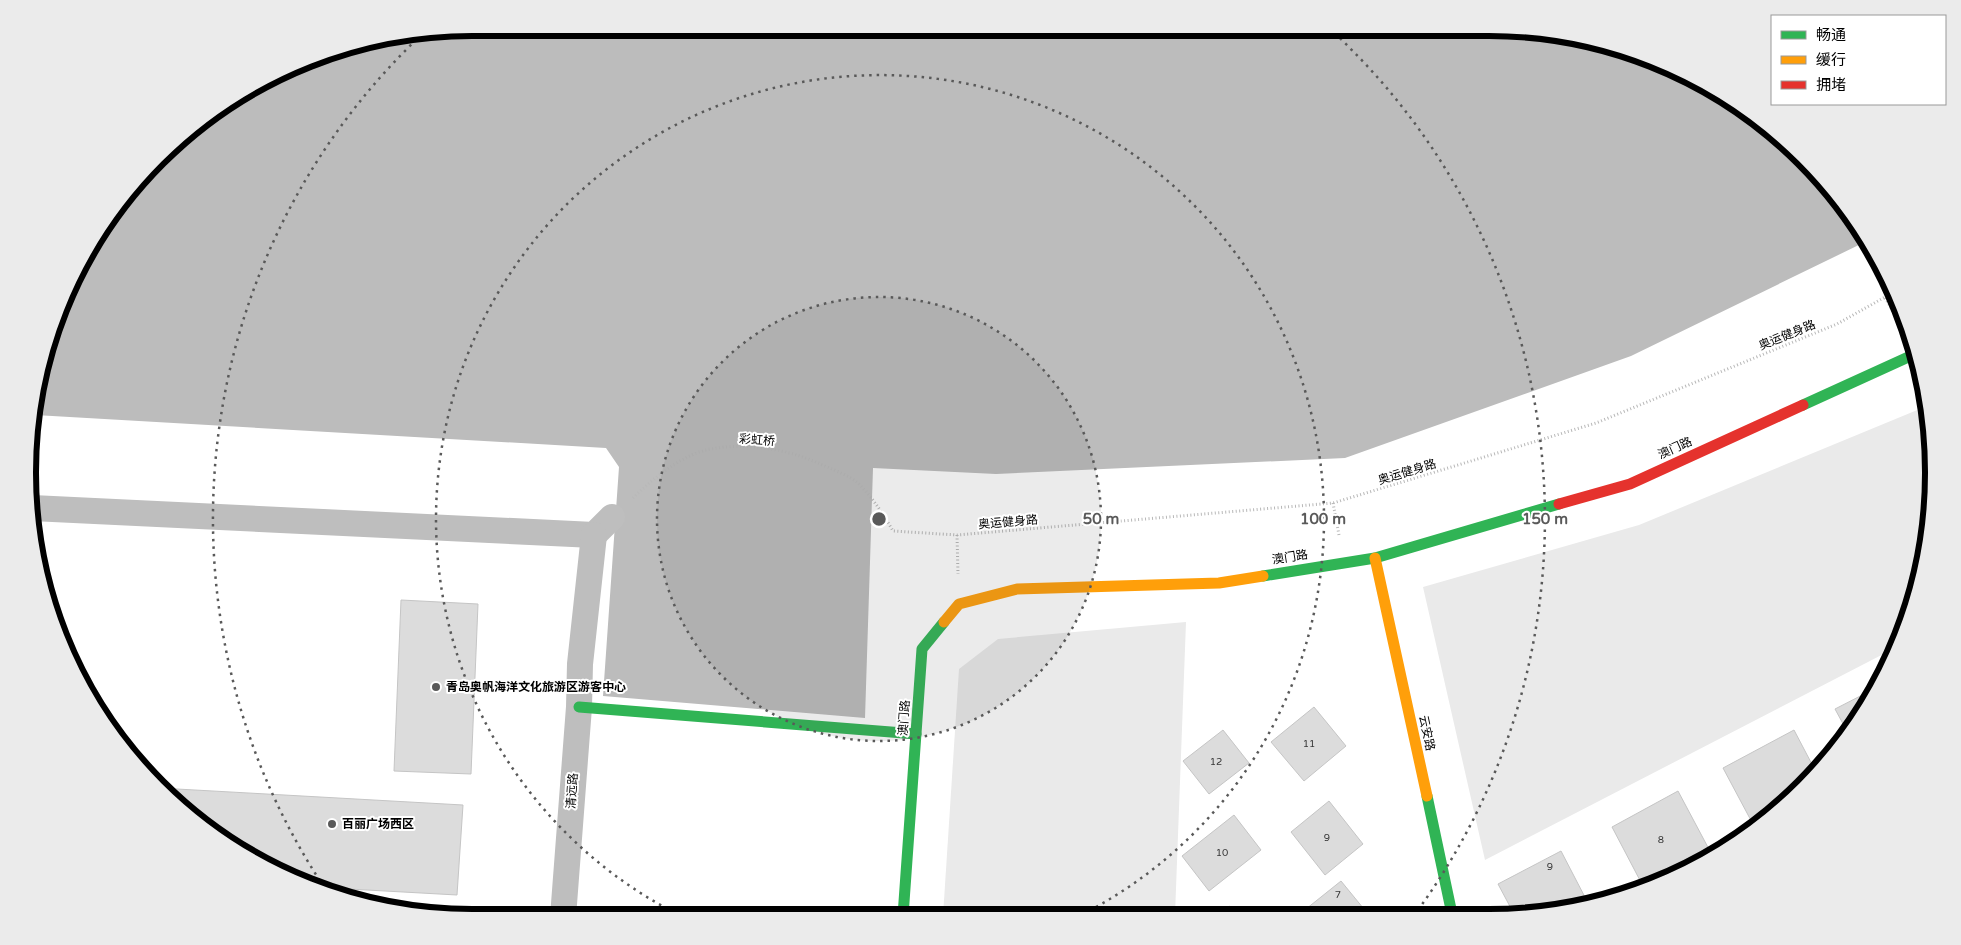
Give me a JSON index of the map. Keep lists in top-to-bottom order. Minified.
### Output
{"streets":{"street":["澳门路","云安路","清远路"],"path":["奥运健身路","彩虹桥"]},"crossings":[["奥运健身路","彩虹桥"],["彩虹桥","清远路"],["澳门路","云安路"]],"places":["青岛奥帆海洋文化旅游区游客中心","百丽广场西区"],"house_numbers":["11","12","9","8","10","9","7"],"legend":["畅通","缓行","拥堵"],"rings":["50 m","100 m","150 m"]}
